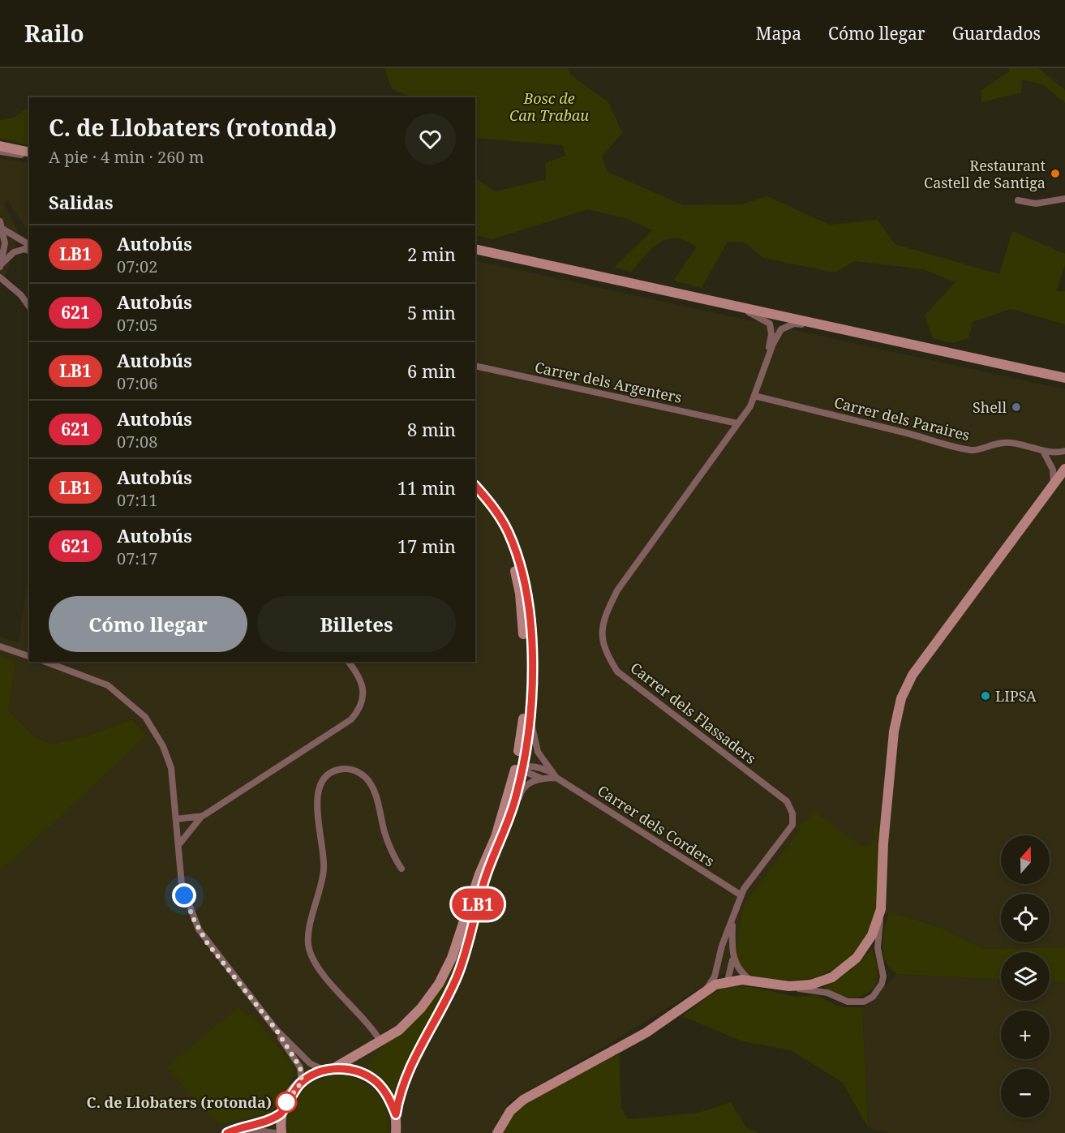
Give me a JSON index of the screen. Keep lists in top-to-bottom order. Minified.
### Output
{"streets":{"street":["Carrer dels Argenters","Carrer dels Paraires","Carrer dels Flassaders","Carrer dels Corders"]},"crossings":[["Carrer dels Argenters","Carrer dels Flassaders"],["Carrer dels Paraires","Carrer dels Flassaders"],["Carrer dels Flassaders","Carrer dels Corders"]],"parks":["Bosc de Can Trabau"],"places":["Restaurant Castell de Santiga","Shell","LIPSA","C. de Llobaters (rotonda)"],"lines":["bus line LB1"],"north":"top","page":{"header":"Railo","nav":["Mapa","Cómo llegar","Guardados"],"on_map":"LB1","heading":[["C. de Llobaters (rotonda)","A pie · 4 min · 260 m"],"Salidas"],"list":[{"mark":"LB1","name":"Autobús","note":"07:02","value":"2 min"},{"mark":"621","name":"Autobús","note":"07:05","value":"5 min"},{"mark":"LB1","name":"Autobús","note":"07:06","value":"6 min"},{"mark":"621","name":"Autobús","note":"07:08","value":"8 min"},{"mark":"LB1","name":"Autobús","note":"07:11","value":"11 min"},{"mark":"621","name":"Autobús","note":"07:17","value":"17 min"}],"buttons":["Cómo llegar","Billetes"],"map_buttons":["+","−"]}}
